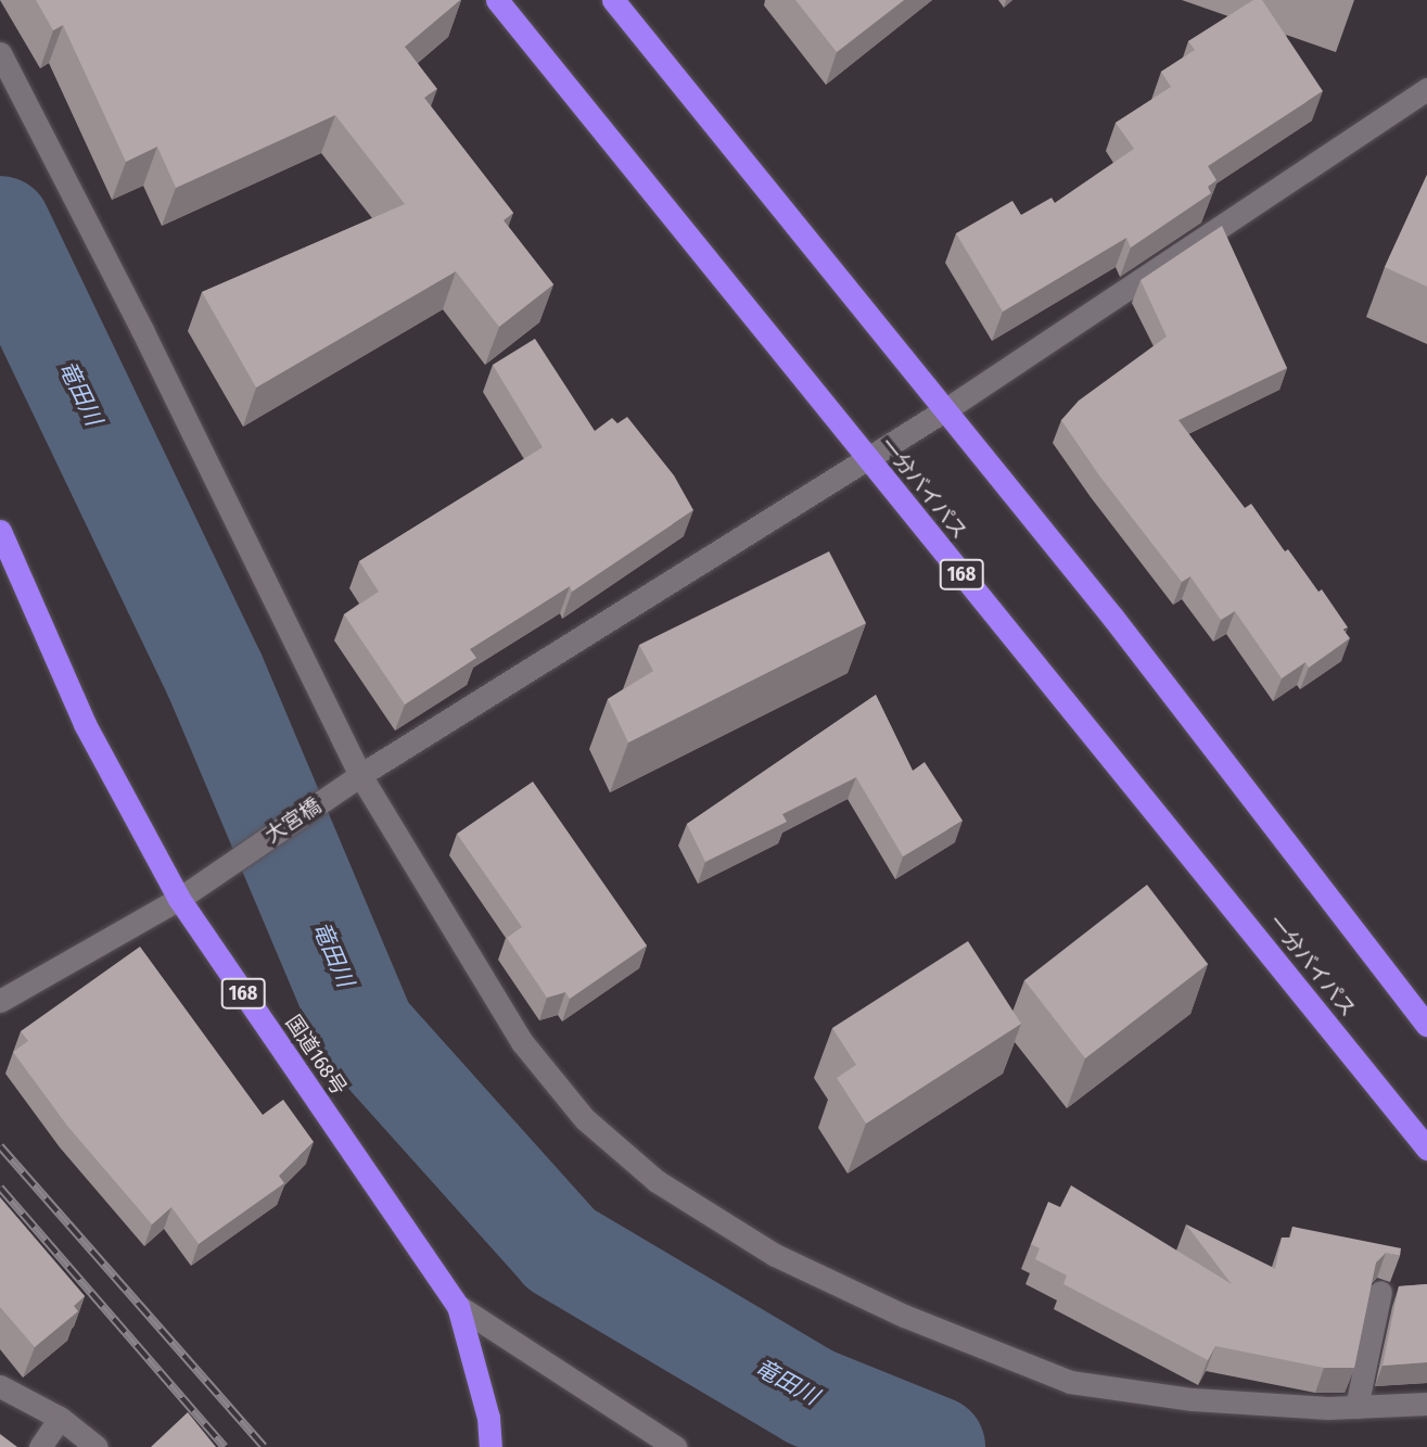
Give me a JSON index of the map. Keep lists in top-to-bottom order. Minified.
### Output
{"streets":{"highway":["一分バイパス","168","国道168号"],"street":["大宮橋"]},"crossings":[["一分バイパス","大宮橋"],["大宮橋","国道168号"]],"water":["竜田川"]}
